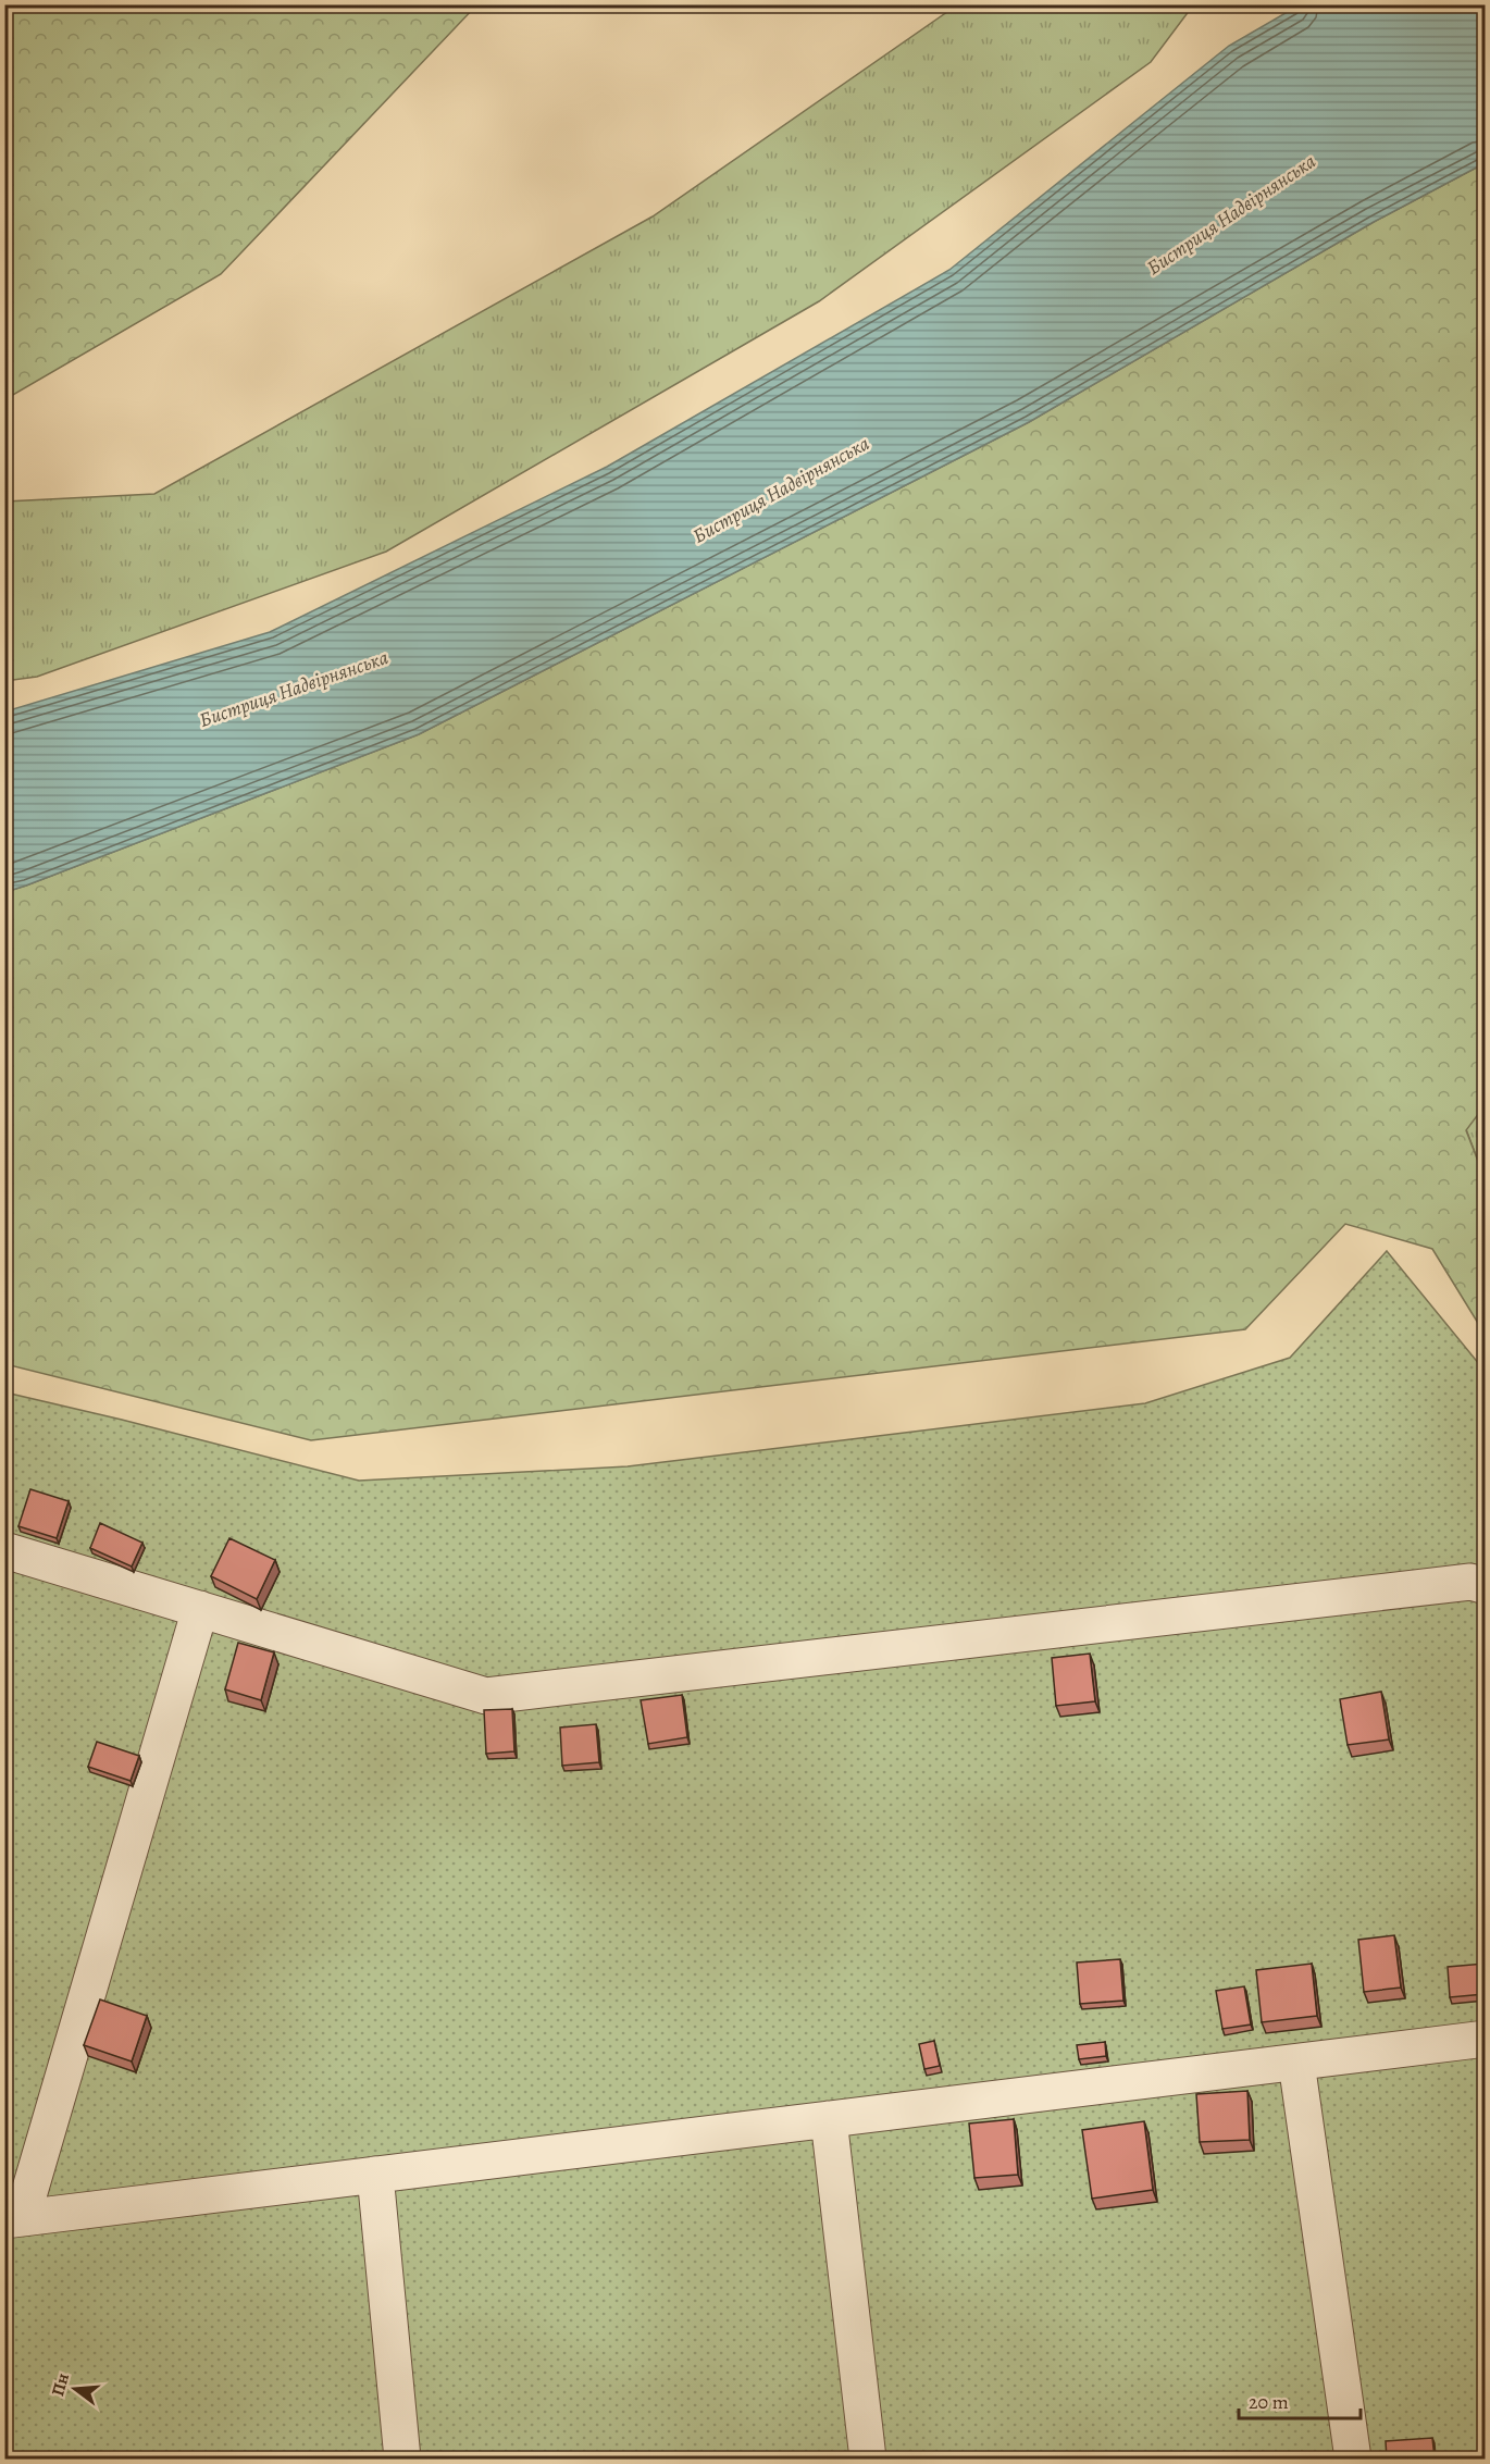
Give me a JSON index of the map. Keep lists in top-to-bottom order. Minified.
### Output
{"water":["Бистриця Надвірнянська"],"scale_bar":"20 m","north":"left"}
